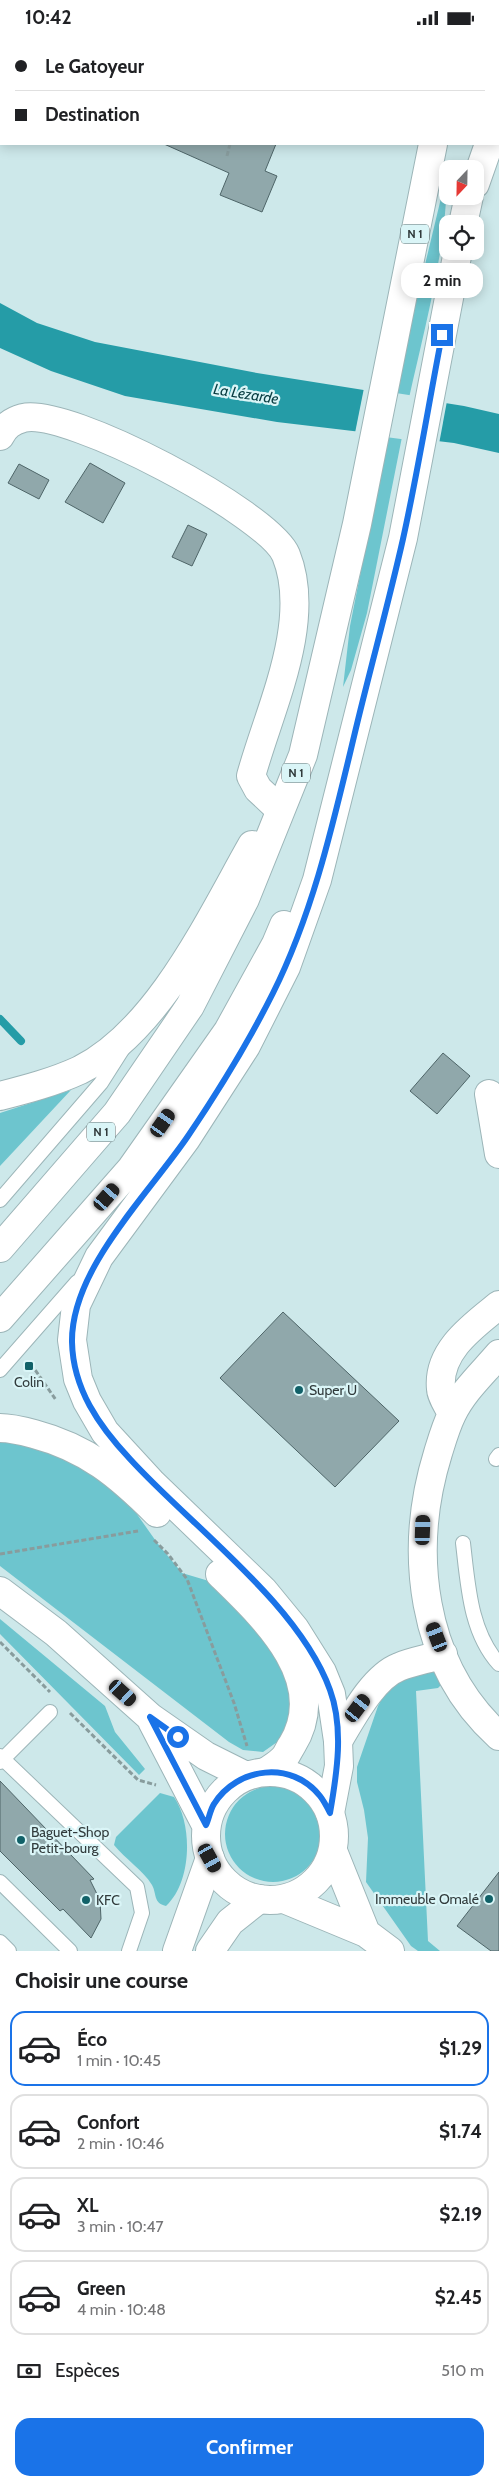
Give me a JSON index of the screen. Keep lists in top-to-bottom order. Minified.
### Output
{"streets":{"main road":["N 1"]},"water":["La Lézarde"],"places":{"transit":["Colin"],"other":["Super U","Baguet-Shop Petit-bourg","Immeuble Omalé","KFC"]},"north":"bottom","page":{"status":"10:42","banner":["Le Gatoyeur","Destination"],"bubble":"2 min","heading":"Choisir une course","list":[{"name":"Éco","note":"1 min · 10:45","value":"$1.29"},{"name":"Confort","note":"2 min · 10:46","value":"$1.74"},{"name":"XL","note":"3 min · 10:47","value":"$2.19"},{"name":"Green","note":"4 min · 10:48","value":"$2.45"}],"pay":["Espèces","510 m"],"buttons":"Confirmer"}}
